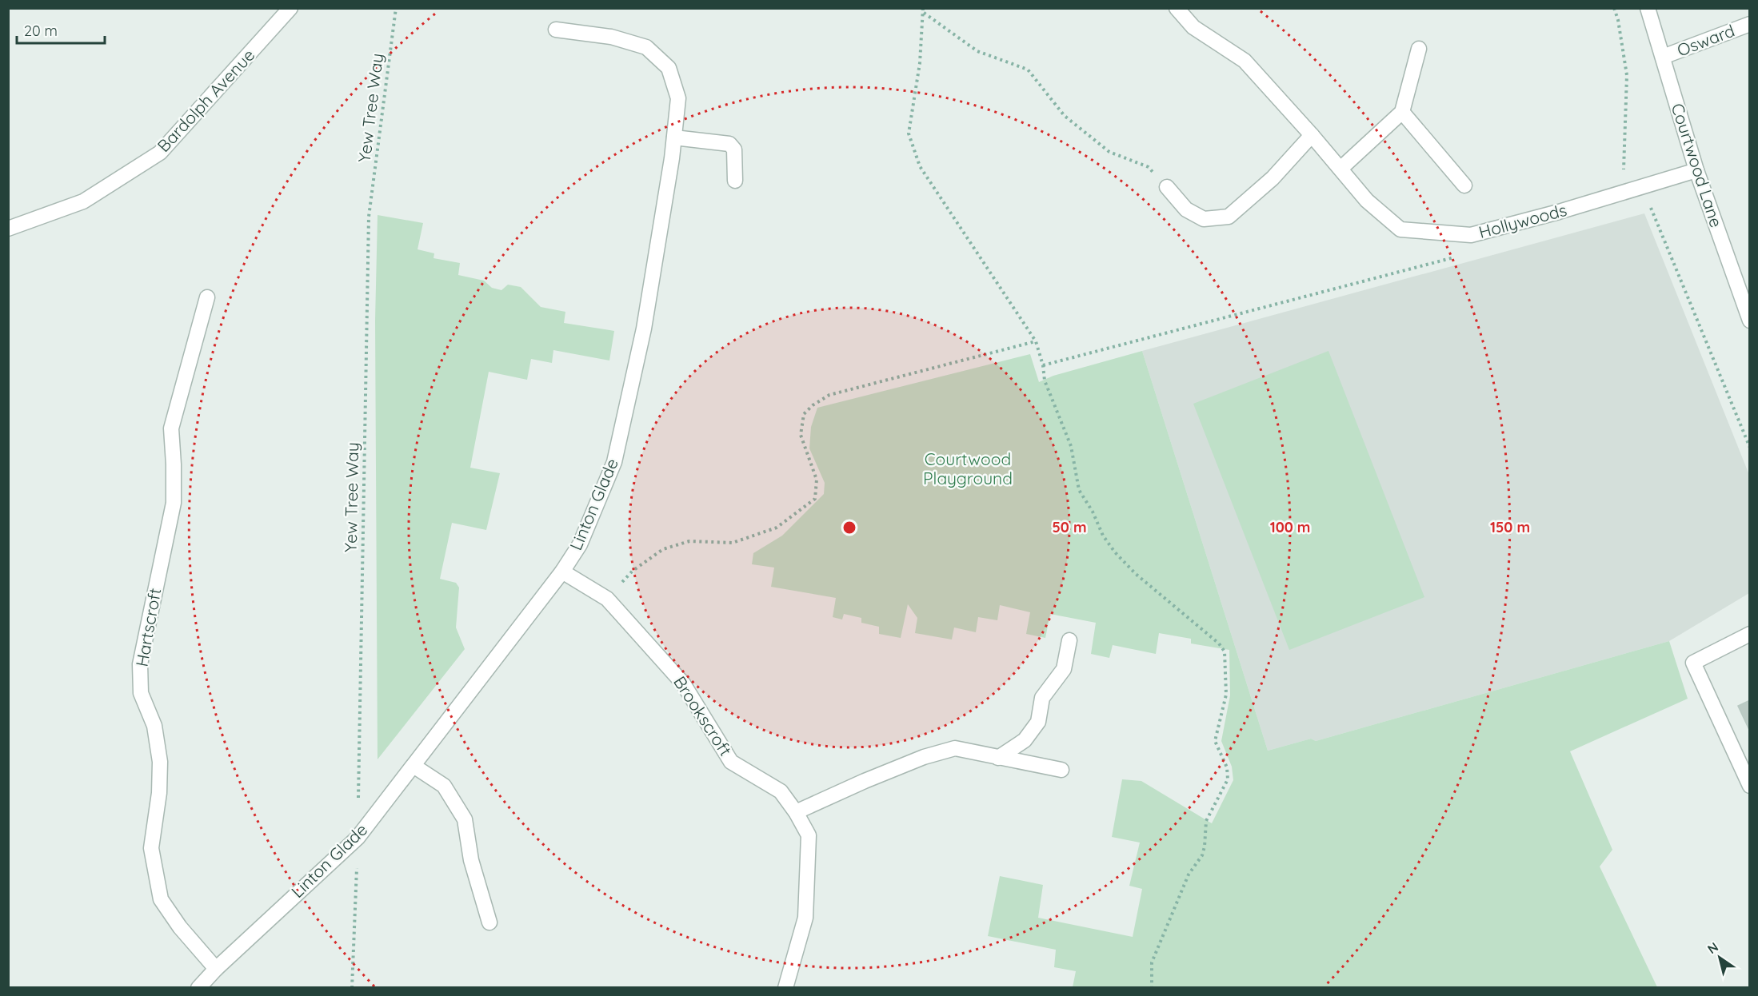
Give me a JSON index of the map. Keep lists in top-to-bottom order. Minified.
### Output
{"streets":{"street":["Osward","Bardolph Avenue","Courtwood Lane","Hollywoods","Linton Glade","Hartscroft","Brookscroft"],"path":["Yew Tree Way"]},"crossings":[["Osward","Courtwood Lane"],["Courtwood Lane","Hollywoods"],["Linton Glade","Hartscroft"],["Linton Glade","Brookscroft"]],"parks":["Courtwood Playground"],"scale_bar":"20 m","north":"top left","rings":["50 m","100 m","150 m"]}
